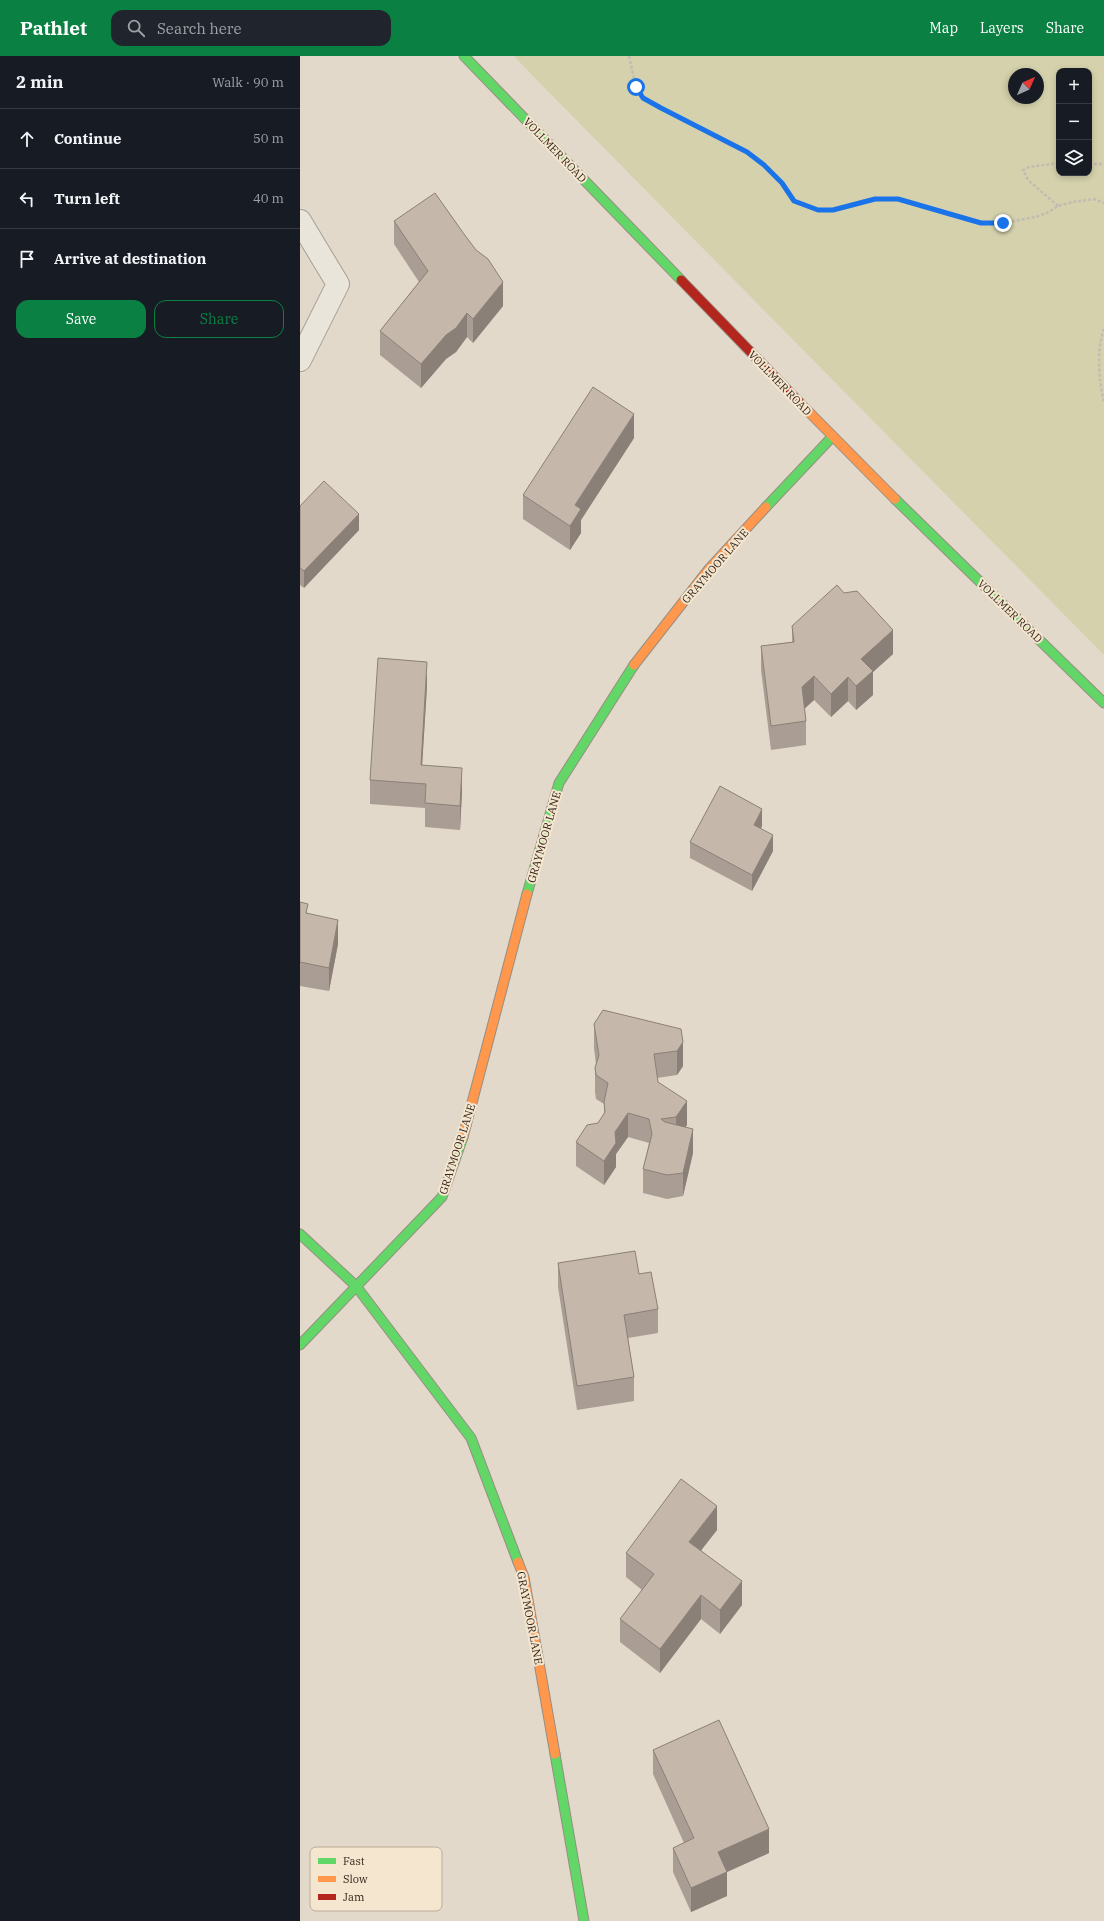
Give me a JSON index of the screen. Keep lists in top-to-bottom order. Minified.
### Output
{"streets":{"street":["VOLLMER ROAD","GRAYMOOR LANE"]},"crossings":[["VOLLMER ROAD","GRAYMOOR LANE"]],"legend":["Fast","Slow","Jam"],"north":"top right","page":{"header":"Pathlet","search":"Search here","nav":["Map","Layers","Share"],"heading":["2 min","Walk · 90 m"],"map_buttons":["+","−"],"list":[["Continue","50 m"],["Turn left","40 m"],"Arrive at destination"],"buttons":["Save","Share"]}}
